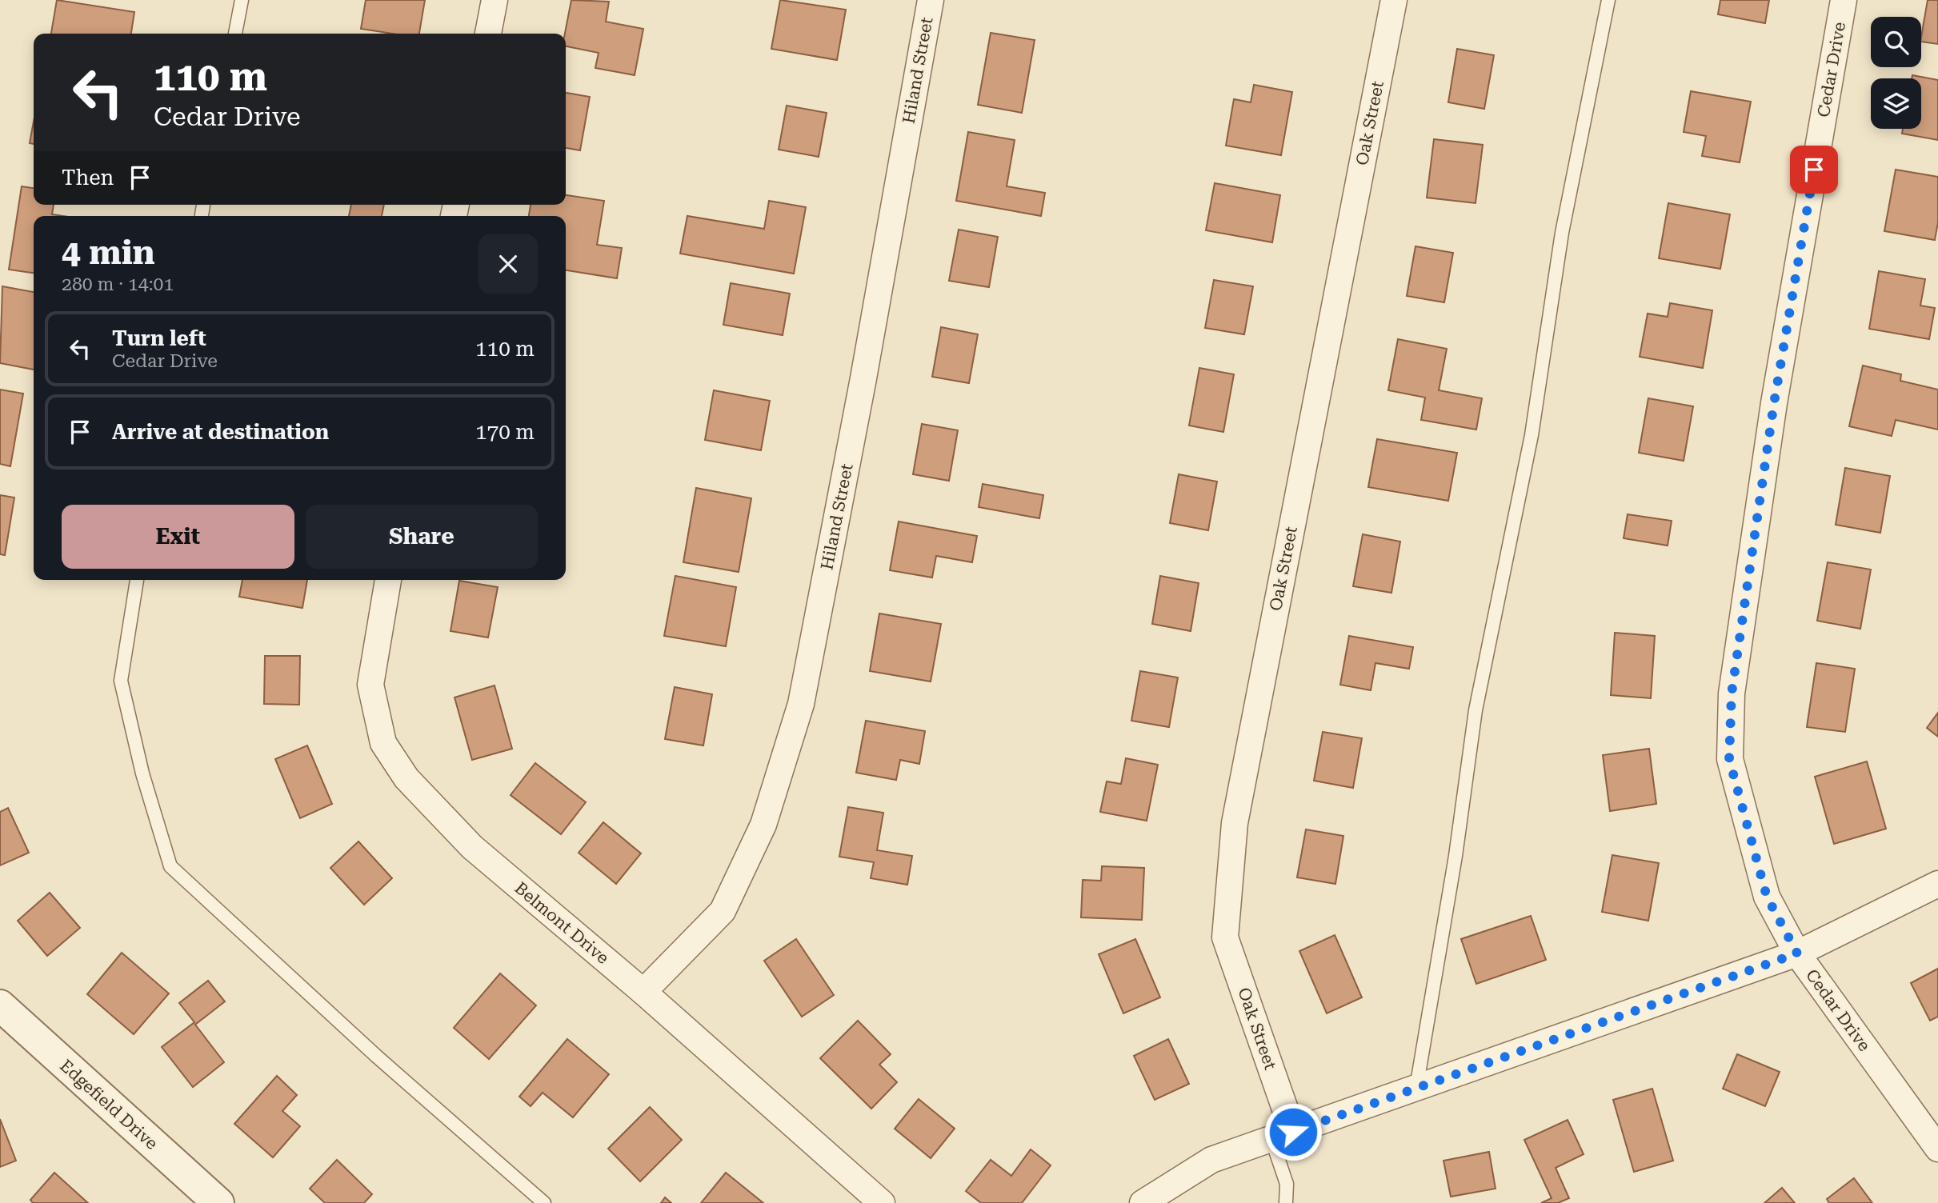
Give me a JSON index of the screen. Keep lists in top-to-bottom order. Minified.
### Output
{"streets":{"street":["Cedar Drive","Hiland Street","Oak Street","Belmont Drive","Edgefield Drive"]},"crossings":[["Hiland Street","Belmont Drive"]],"page":{"turn":["110 m","Cedar Drive"],"then":"Then","heading":["4 min","280 m · 14:01"],"list":[{"name":"Turn left","note":"Cedar Drive","value":"110 m"},{"name":"Arrive at destination","value":"170 m"}],"buttons":["Exit","Share"]}}
